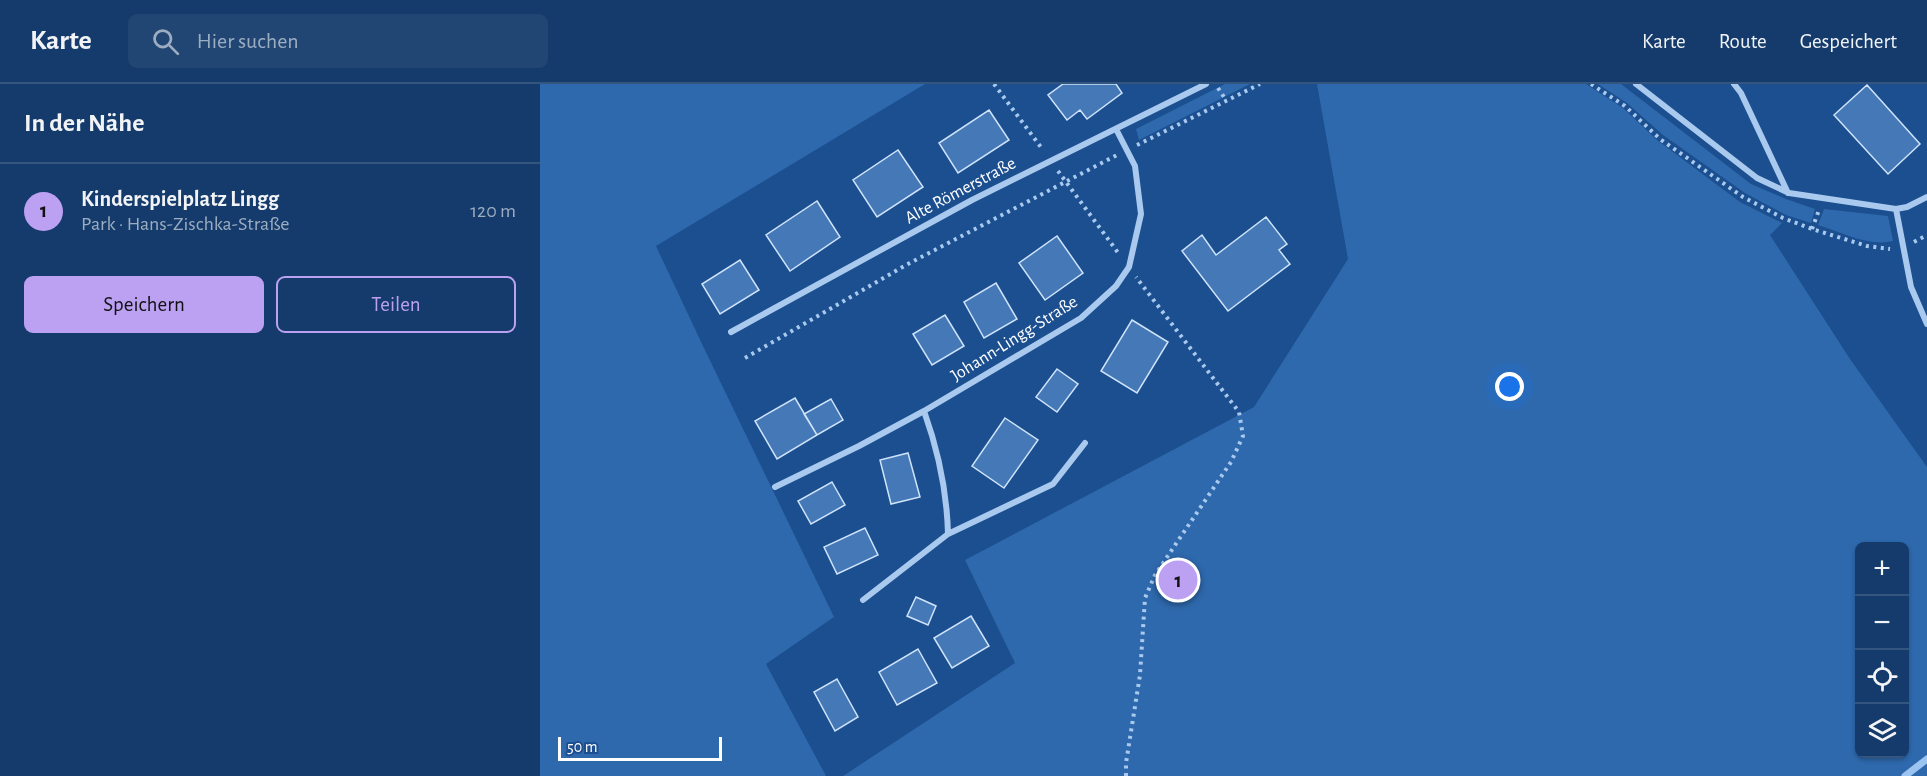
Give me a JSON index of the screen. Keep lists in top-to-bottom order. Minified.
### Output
{"streets":{"street":["Alte Römerstraße","Johann-Lingg-Straße"]},"crossings":[["Alte Römerstraße","Johann-Lingg-Straße"]],"scale_bar":"50 m","page":{"header":"Karte","search":"Hier suchen","nav":["Karte","Route","Gespeichert"],"heading":"In der Nähe","list":[{"mark":"1","name":"Kinderspielplatz Lingg","note":"Park · Hans-Zischka-Straße","value":"120 m"}],"buttons":["Speichern","Teilen"],"map_buttons":["+","−"],"pins":"1","scale":"50 m"}}
